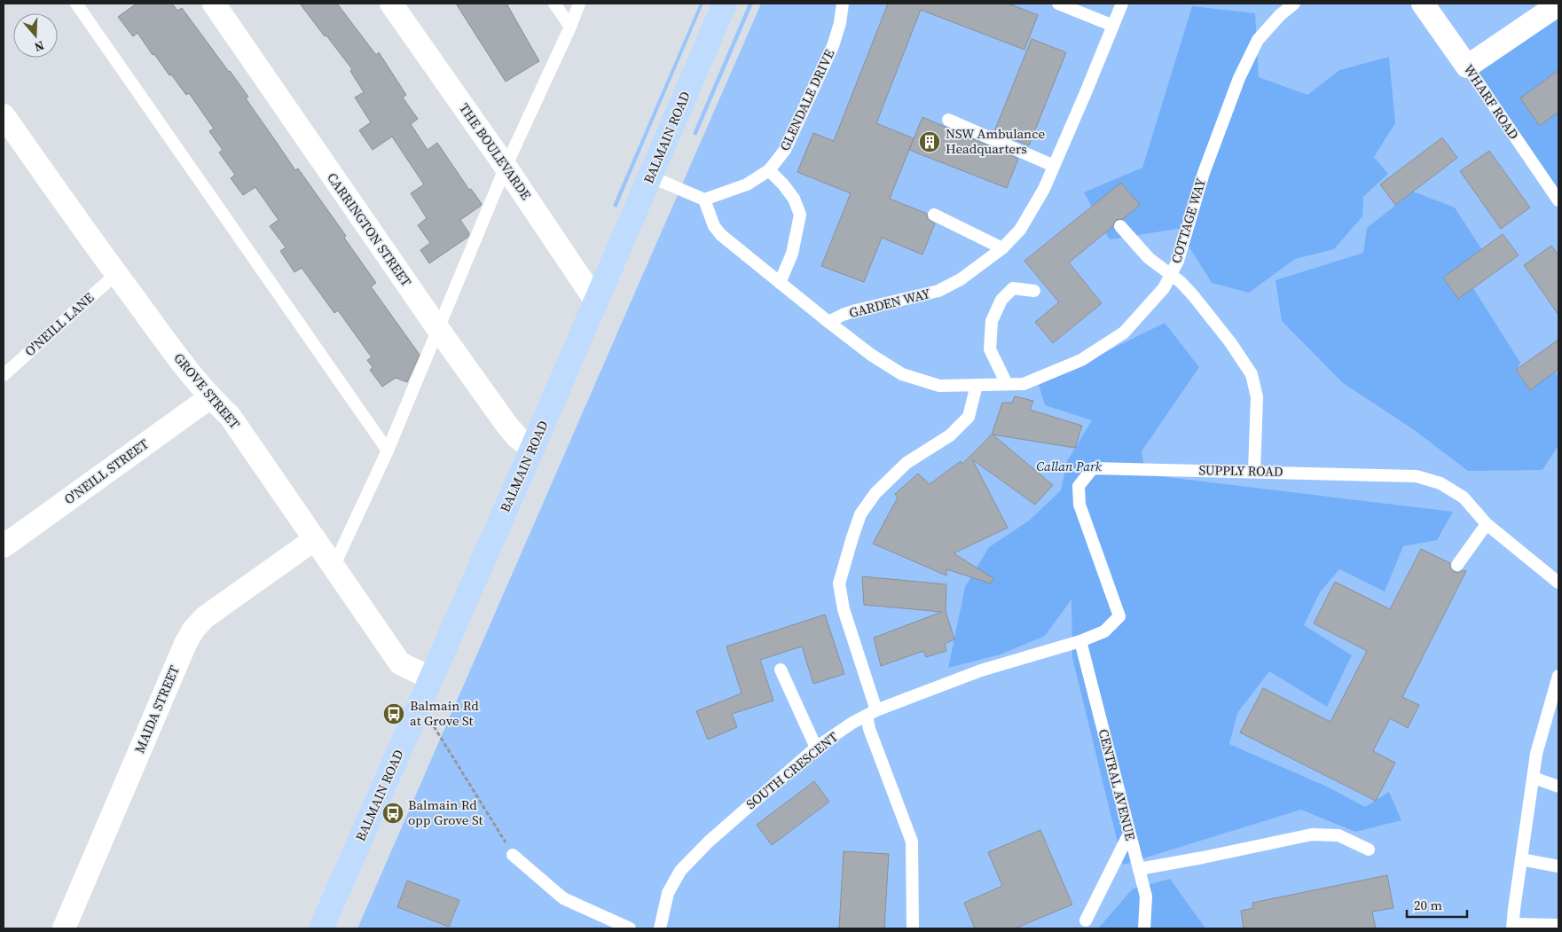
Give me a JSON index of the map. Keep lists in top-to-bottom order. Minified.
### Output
{"streets":{"main road":["BALMAIN ROAD"],"street":["WHARF ROAD","THE BOULEVARDE","CARRINGTON STREET","GROVE STREET","O'NEILL STREET","MAIDA STREET"],"lane":["GLENDALE DRIVE","COTTAGE WAY","GARDEN WAY","O'NEILL LANE","SUPPLY ROAD","SOUTH CRESCENT","CENTRAL AVENUE"]},"crossings":[["BALMAIN ROAD","THE BOULEVARDE"],["BALMAIN ROAD","CARRINGTON STREET"],["BALMAIN ROAD","GROVE STREET"],["COTTAGE WAY","GARDEN WAY"],["O'NEILL LANE","GROVE STREET"],["GROVE STREET","O'NEILL STREET"],["GROVE STREET","MAIDA STREET"],["SUPPLY ROAD","SOUTH CRESCENT"],["SUPPLY ROAD","CENTRAL AVENUE"],["SOUTH CRESCENT","CENTRAL AVENUE"]],"parks":["Callan Park"],"places":{"building":["NSW Ambulance Headquarters"],"bus stop":["Balmain Rd at Grove St","Balmain Rd opp Grove St"]},"scale_bar":"20 m","north":"bottom"}
